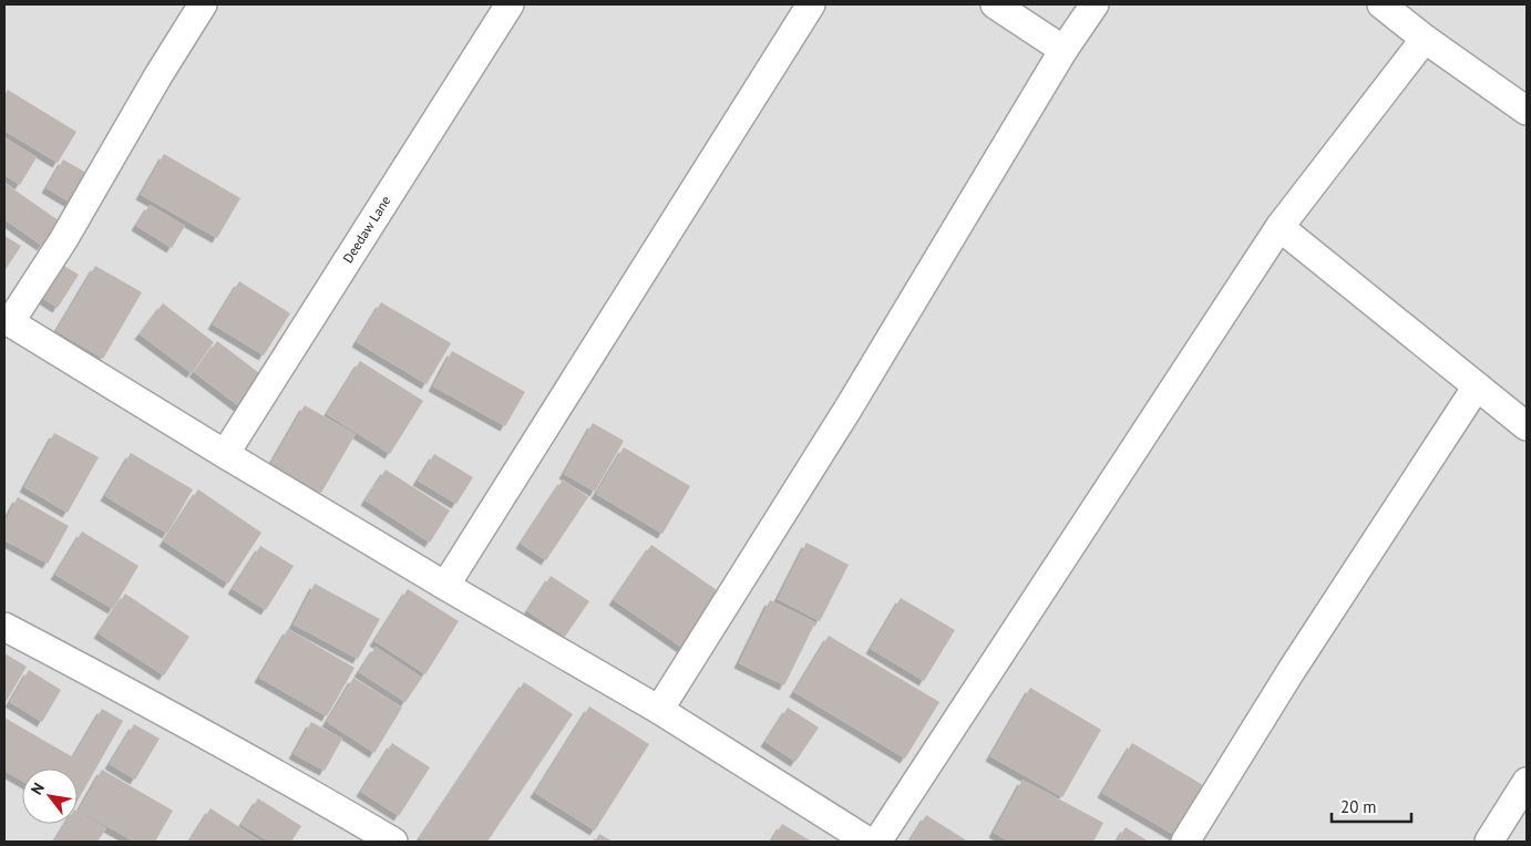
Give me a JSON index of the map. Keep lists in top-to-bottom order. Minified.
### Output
{"streets":{"street":["Deedaw Lane"]},"scale_bar":"20 m","north":"top left"}
